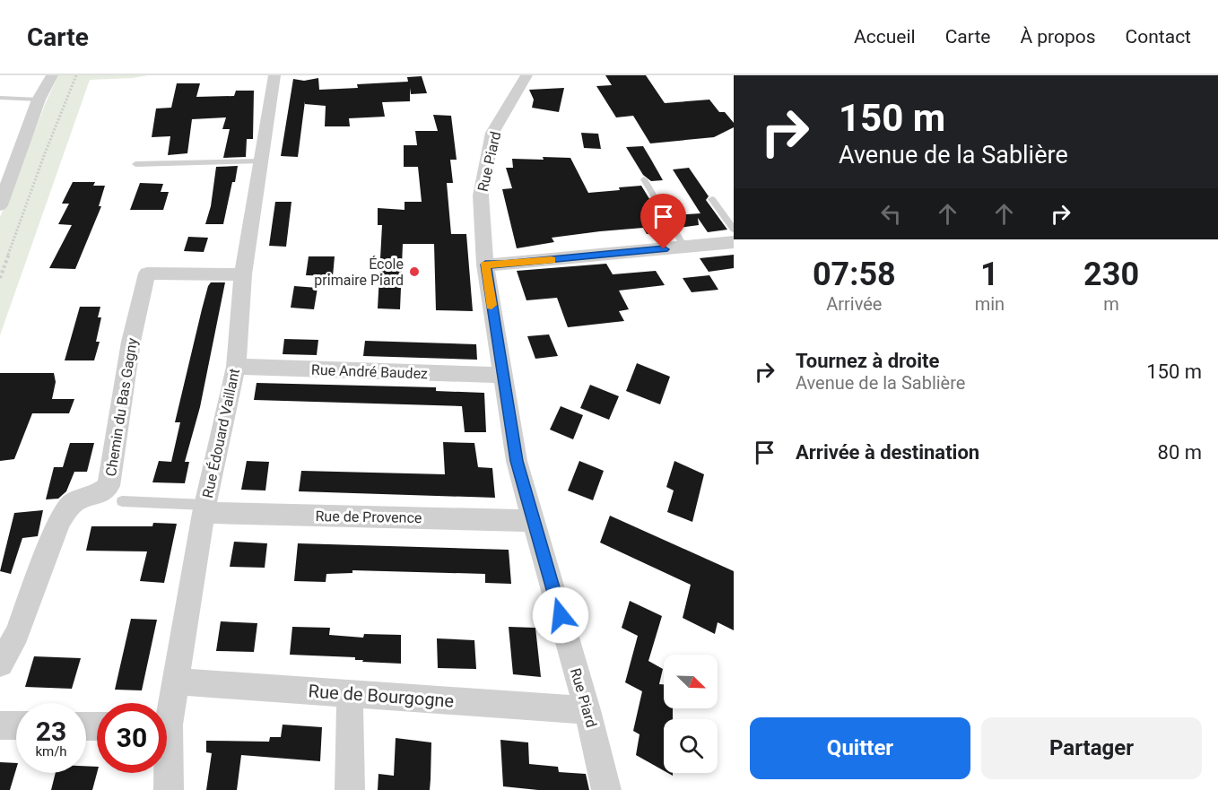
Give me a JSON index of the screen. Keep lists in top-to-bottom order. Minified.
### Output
{"streets":{"street":["Rue Piard","Rue André Baudez","Chemin du Bas Gagny","Rue Édouard Vaillant","Rue de Provence","Rue de Bourgogne"]},"crossings":[["Rue Piard","Rue André Baudez"],["Rue Piard","Rue de Provence"],["Rue Piard","Rue de Bourgogne"],["Rue André Baudez","Rue Édouard Vaillant"],["Chemin du Bas Gagny","Rue Édouard Vaillant"],["Rue Édouard Vaillant","Rue de Provence"],["Rue Édouard Vaillant","Rue de Bourgogne"]],"places":["École primaire Piard"],"north":"bottom right","page":{"header":"Carte","nav":["Accueil","Carte","À propos","Contact"],"turn":["150 m","Avenue de la Sablière"],"eta":["07:58","Arrivée","1","min","230","m"],"list":[{"name":"Tournez à droite","note":"Avenue de la Sablière","value":"150 m"},{"name":"Arrivée à destination","value":"80 m"}],"speed":"23 km/h","limit":"30","buttons":["Quitter","Partager"]}}
